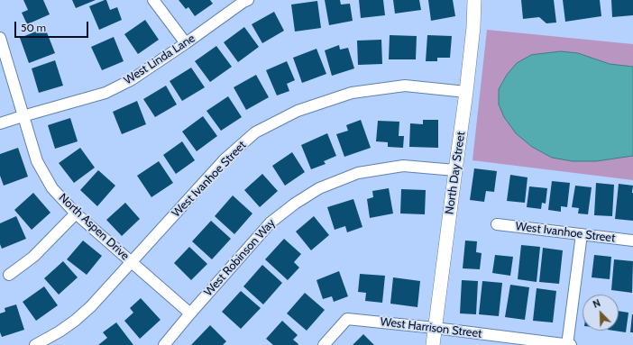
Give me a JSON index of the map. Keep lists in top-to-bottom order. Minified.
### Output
{"streets":{"street":["West Linda Lane","North Day Street","West Ivanhoe Street","North Aspen Drive","West Robinson Way","West Harrison Street"]},"crossings":[["West Linda Lane","North Aspen Drive"],["North Day Street","West Ivanhoe Street"],["North Day Street","West Robinson Way"],["North Day Street","West Harrison Street"],["West Ivanhoe Street","North Aspen Drive"],["North Aspen Drive","West Robinson Way"]],"scale_bar":"50 m","north":"top left"}
